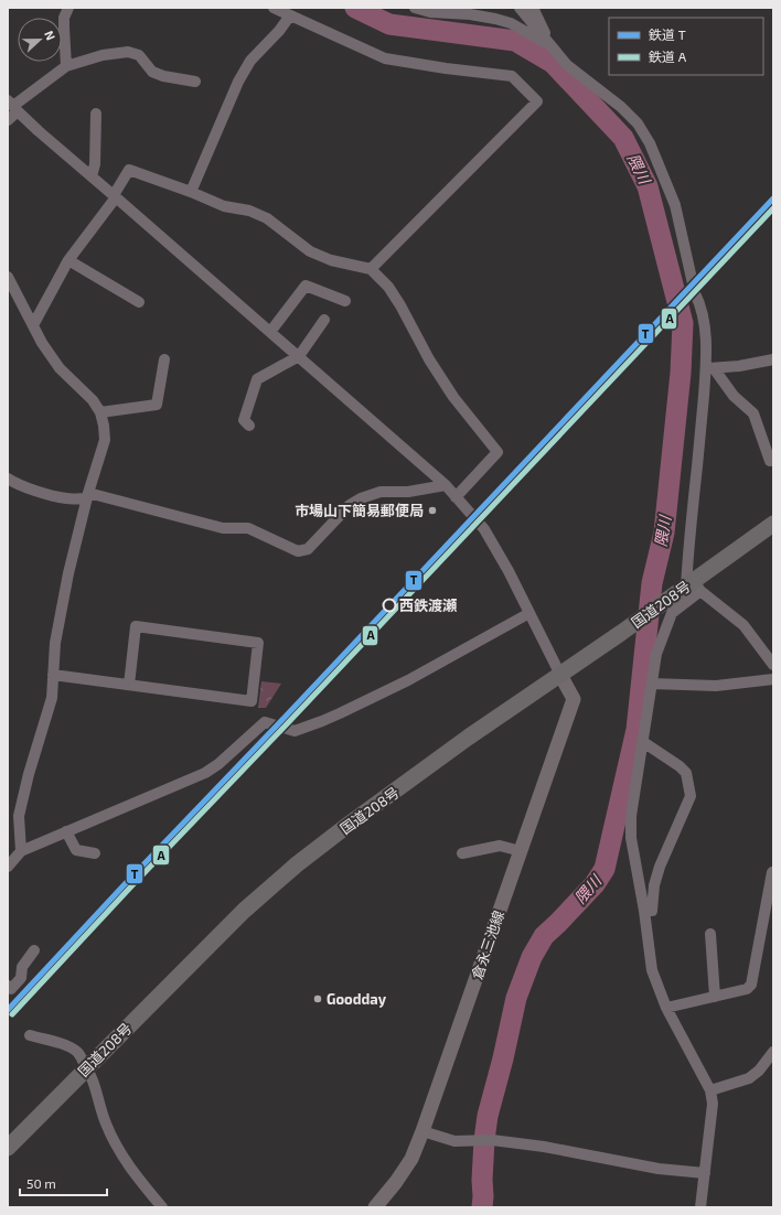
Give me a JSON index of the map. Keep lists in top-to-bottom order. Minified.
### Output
{"streets":{"highway":["国道208号"],"main road":["倉永三池線"]},"crossings":[["国道208号","倉永三池線"]],"water":["隈川"],"places":["市場山下簡易郵便局","西鉄渡瀬","Goodday"],"lines":["rail line T","rail line A"],"legend":["鉄道 T","鉄道 A"],"scale_bar":"50 m","north":"right"}
